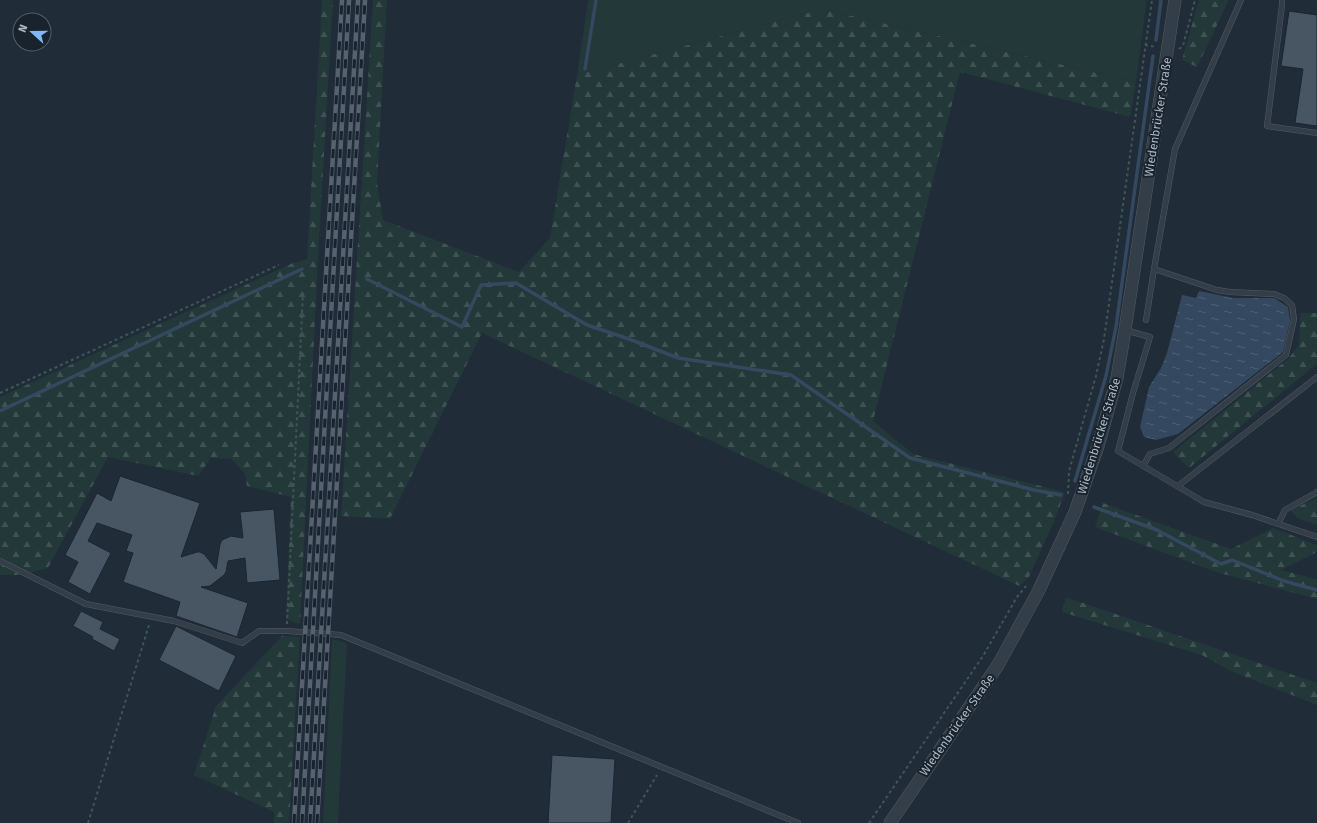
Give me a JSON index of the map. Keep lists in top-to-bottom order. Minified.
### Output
{"streets":{"street":["Wiedenbrücker Straße"]},"north":"left"}
